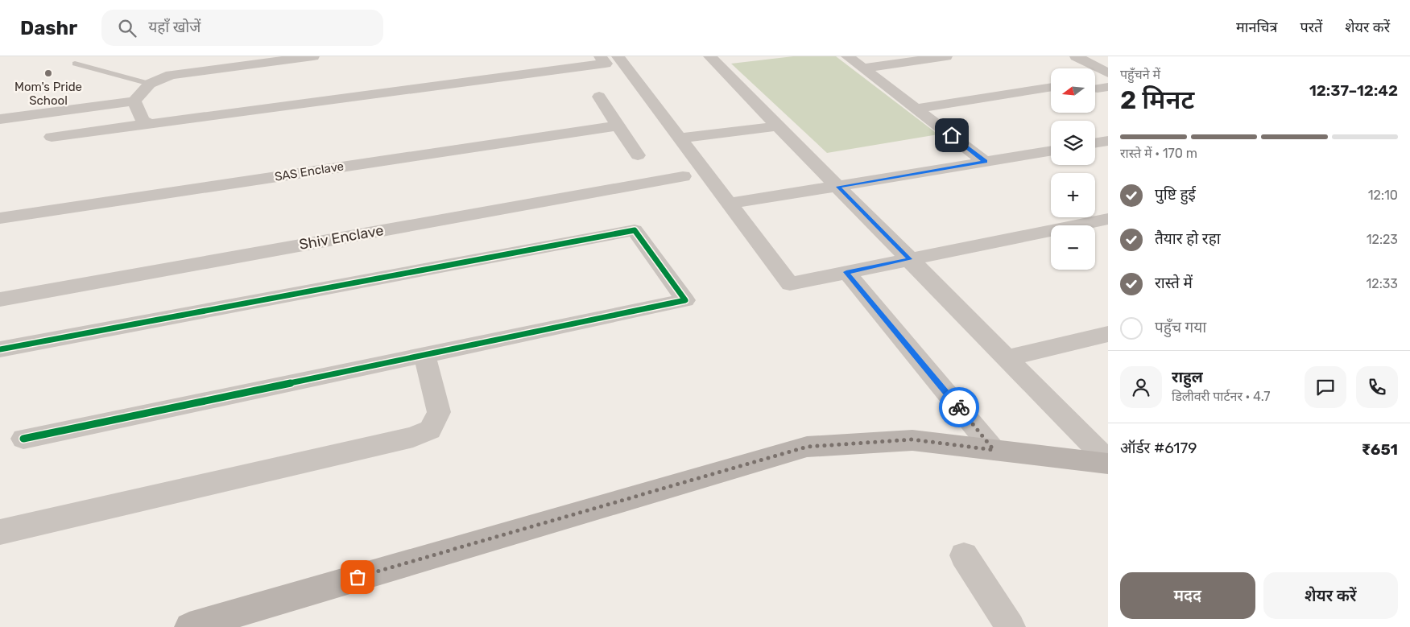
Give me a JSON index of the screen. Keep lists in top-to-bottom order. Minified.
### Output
{"streets":{"street":["SAS Enclave","Shiv Enclave"]},"places":["Mom's Pride School"],"north":"left","page":{"header":"Dashr","search":"यहाँ खोजें","nav":["मानचित्र","परतें","शेयर करें"],"heading":["2 मिनट","पहुँचने में","12:37–12:42"],"panel":["राहुल","डिलीवरी पार्टनर · 4.7","ऑर्डर #6179","₹651"],"map_buttons":["+","−"],"bar":"रास्ते में · 170 m","list":[["पुष्टि हुई","12:10"],["तैयार हो रहा","12:23"],["रास्ते में","12:33"],"पहुँच गया"],"buttons":["मदद","शेयर करें"]}}
